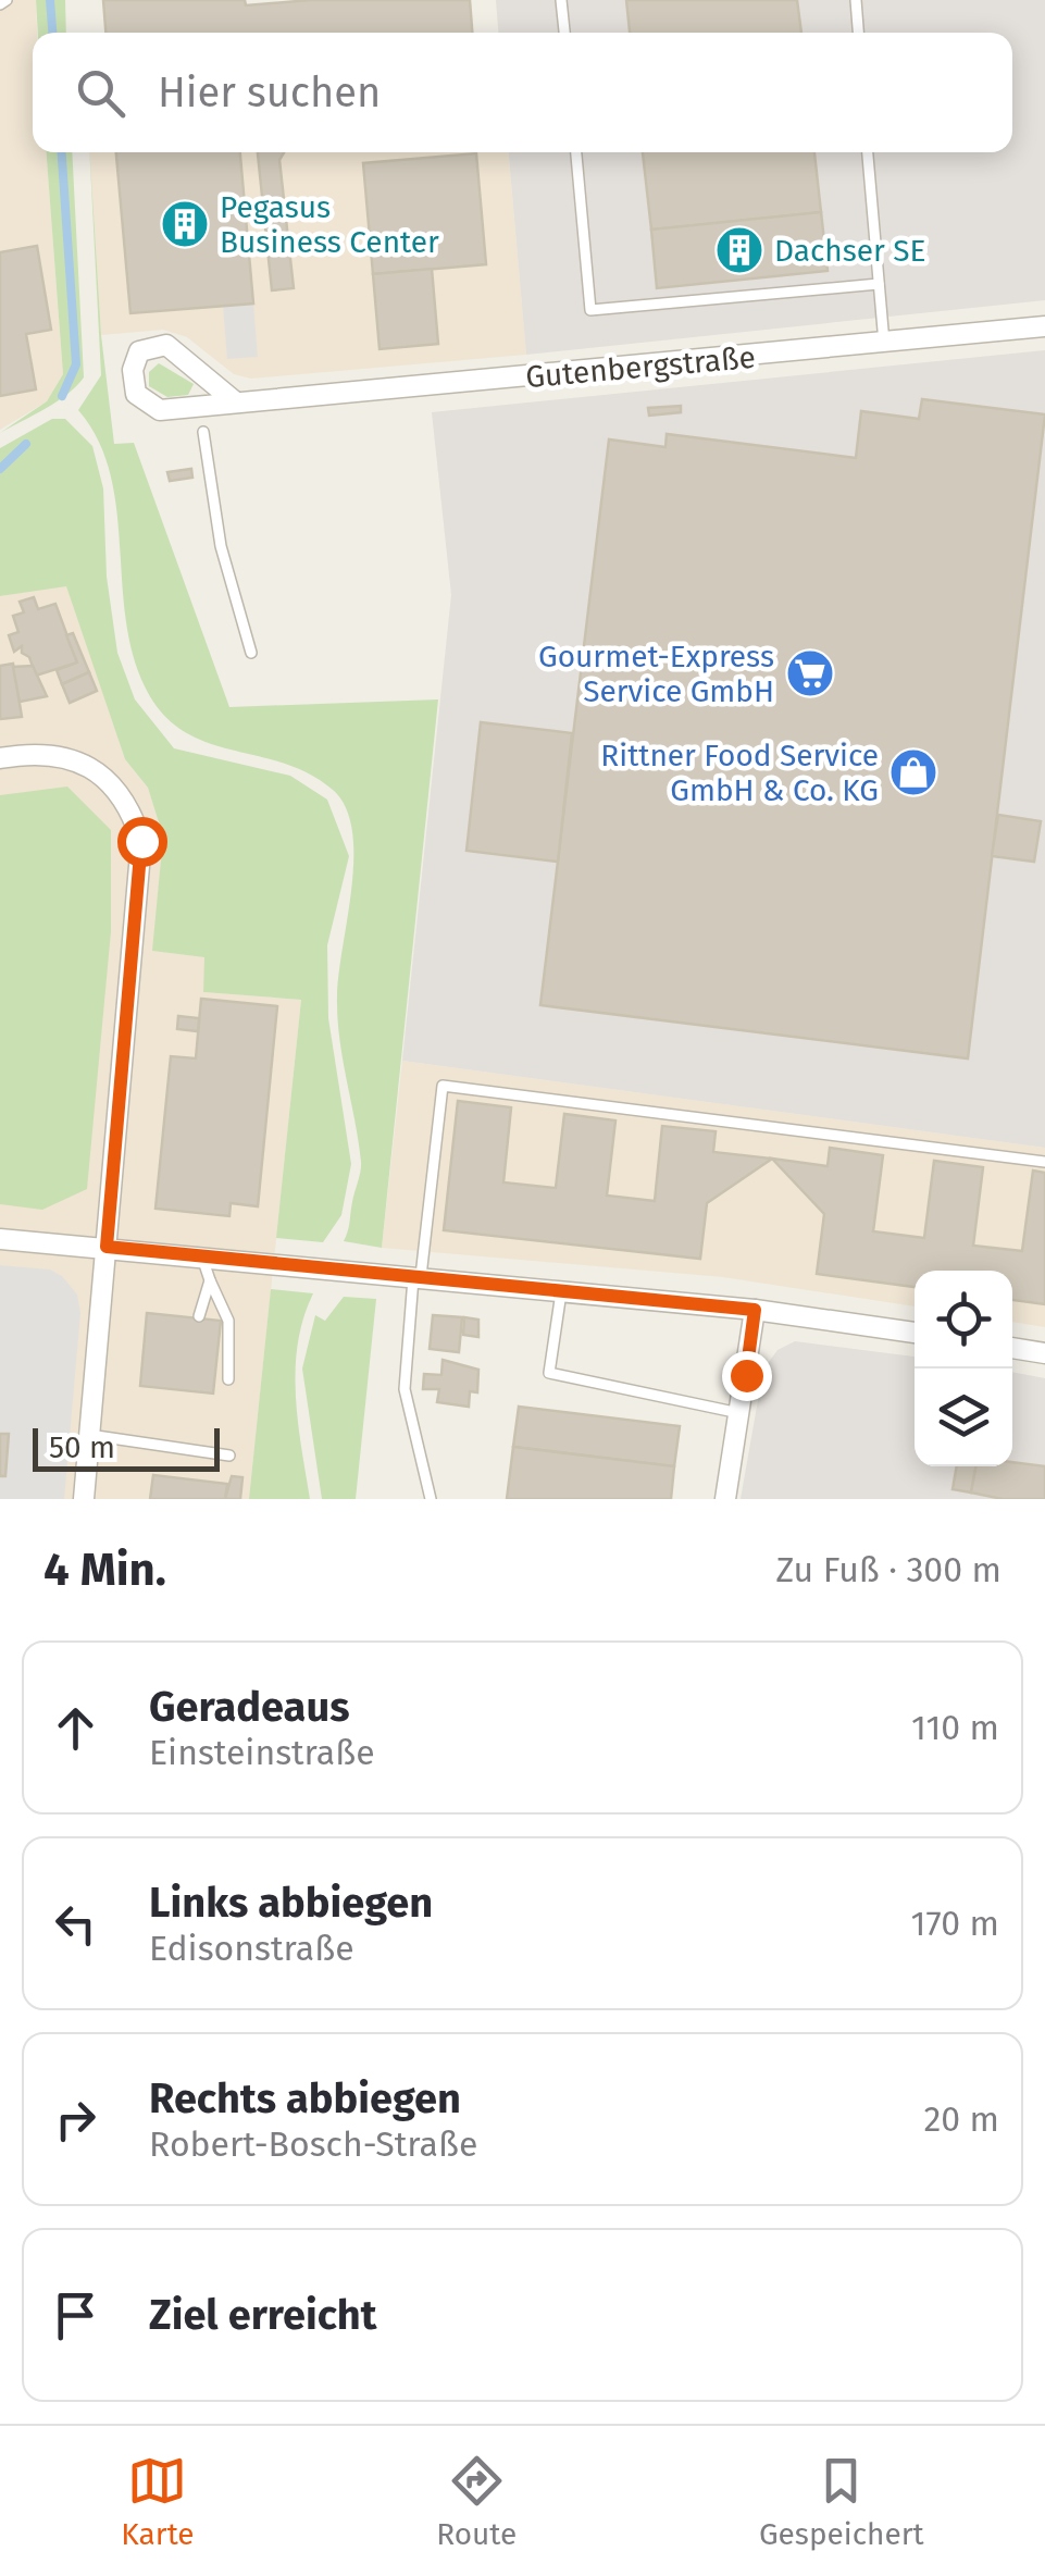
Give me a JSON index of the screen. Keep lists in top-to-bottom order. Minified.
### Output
{"streets":{"street":["Gutenbergstraße"]},"places":{"building":["Pegasus Business Center","Dachser SE"],"supermarket":["Gourmet-Express Service GmbH"],"shop":["Rittner Food Service GmbH & Co. KG"]},"scale_bar":"50 m","page":{"search":"Hier suchen","scale":"50 m","heading":["4 Min.","Zu Fuß · 300 m"],"list":[["Geradeaus","Einsteinstraße","110 m"],["Links abbiegen","Edisonstraße","170 m"],["Rechts abbiegen","Robert-Bosch-Straße","20 m"],"Ziel erreicht"],"nav":["Karte","Route","Gespeichert"]}}
